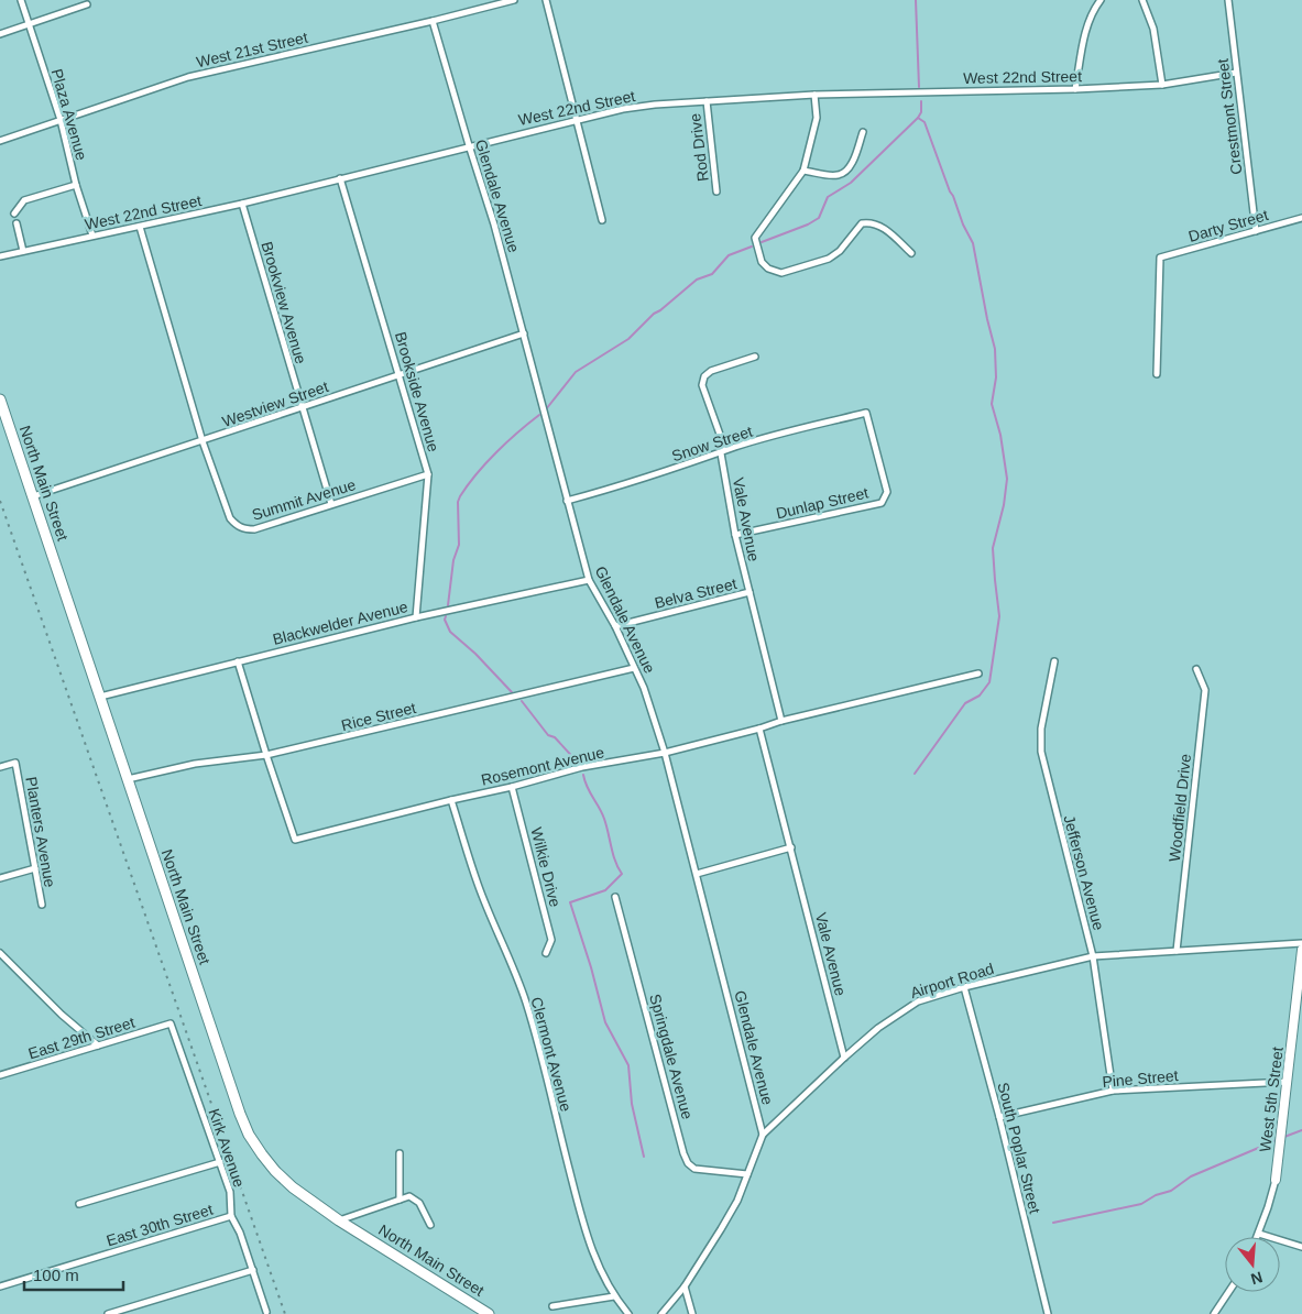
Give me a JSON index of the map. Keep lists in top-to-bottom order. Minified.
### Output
{"streets":{"main road":["North Main Street"],"street":["West 21st Street","West 22nd Street","Plaza Avenue","Crestmont Street","Rod Drive","Glendale Avenue","Darty Street","Brookview Avenue","Brookside Avenue","Westview Street","Snow Street","Summit Avenue","Dunlap Street","Vale Avenue","Belva Street","Blackwelder Avenue","Rice Street","Rosemont Avenue","Woodfield Drive","Planters Avenue","Wilkie Drive","Jefferson Avenue","Airport Road","East 29th Street","Clermont Avenue","Springdale Avenue","Pine Street","West 5th Street","Kirk Avenue","South Poplar Street","East 30th Street"]},"crossings":[["West 21st Street","Plaza Avenue"],["West 21st Street","Glendale Avenue"],["West 22nd Street","Plaza Avenue"],["West 22nd Street","Crestmont Street"],["West 22nd Street","Rod Drive"],["West 22nd Street","Glendale Avenue"],["West 22nd Street","Brookview Avenue"],["West 22nd Street","Brookside Avenue"],["West 22nd Street","Summit Avenue"],["Crestmont Street","Darty Street"],["Glendale Avenue","Westview Street"],["Glendale Avenue","Snow Street"],["Glendale Avenue","Belva Street"],["Glendale Avenue","Blackwelder Avenue"],["Glendale Avenue","Rice Street"],["Glendale Avenue","Rosemont Avenue"],["Glendale Avenue","Airport Road"],["Brookview Avenue","Westview Street"],["Brookview Avenue","Summit Avenue"],["Brookside Avenue","Westview Street"],["Brookside Avenue","Summit Avenue"],["Brookside Avenue","Blackwelder Avenue"],["Westview Street","North Main Street"],["Westview Street","Summit Avenue"],["Snow Street","Dunlap Street"],["Snow Street","Vale Avenue"],["North Main Street","Blackwelder Avenue"],["North Main Street","Rice Street"],["Dunlap Street","Vale Avenue"],["Vale Avenue","Belva Street"],["Vale Avenue","Rosemont Avenue"],["Vale Avenue","Airport Road"],["Blackwelder Avenue","Rosemont Avenue"],["Rice Street","Rosemont Avenue"],["Rosemont Avenue","Wilkie Drive"],["Rosemont Avenue","Clermont Avenue"],["Woodfield Drive","Airport Road"],["Jefferson Avenue","Airport Road"],["Jefferson Avenue","Pine Street"],["Airport Road","Springdale Avenue"],["Airport Road","South Poplar Street"],["East 29th Street","Kirk Avenue"],["Pine Street","West 5th Street"],["Pine Street","South Poplar Street"],["Kirk Avenue","East 30th Street"]],"scale_bar":"100 m","north":"bottom"}
